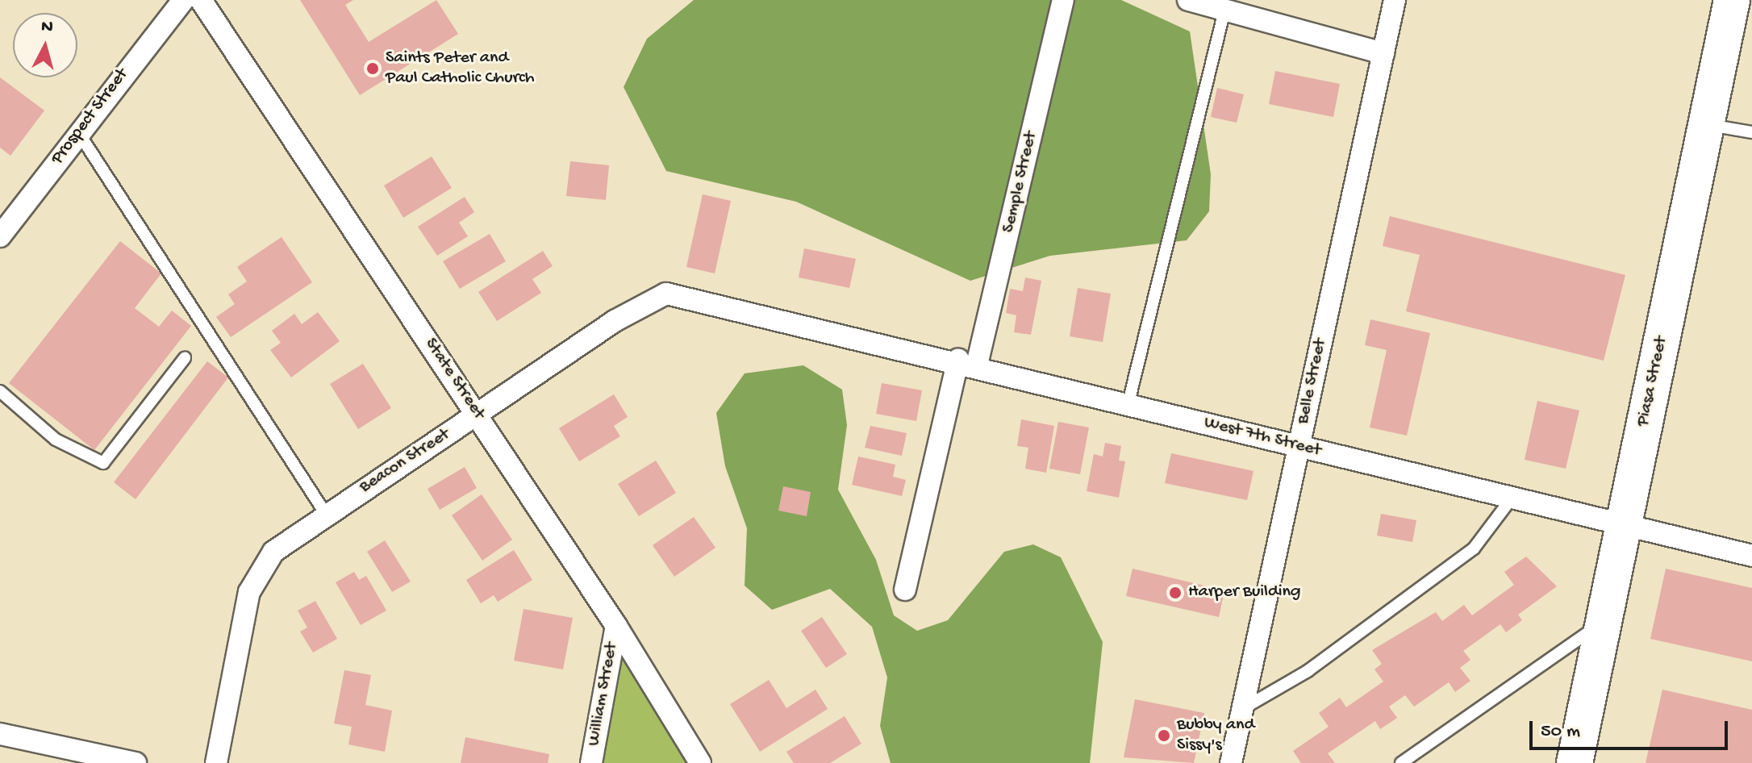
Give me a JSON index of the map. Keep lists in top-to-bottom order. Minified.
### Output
{"streets":{"highway":["Piasa Street"],"street":["Prospect Street","Semple Street","State Street","Belle Street","West 7th Street","Beacon Street","William Street"]},"crossings":[["Semple Street","West 7th Street"],["State Street","Beacon Street"],["State Street","William Street"],["Belle Street","West 7th Street"],["Piasa Street","West 7th Street"],["West 7th Street","Beacon Street"]],"places":["Saints Peter and Paul Catholic Church","Harper Building","Bubby and Sissy's"],"scale_bar":"50 m","north":"top"}
